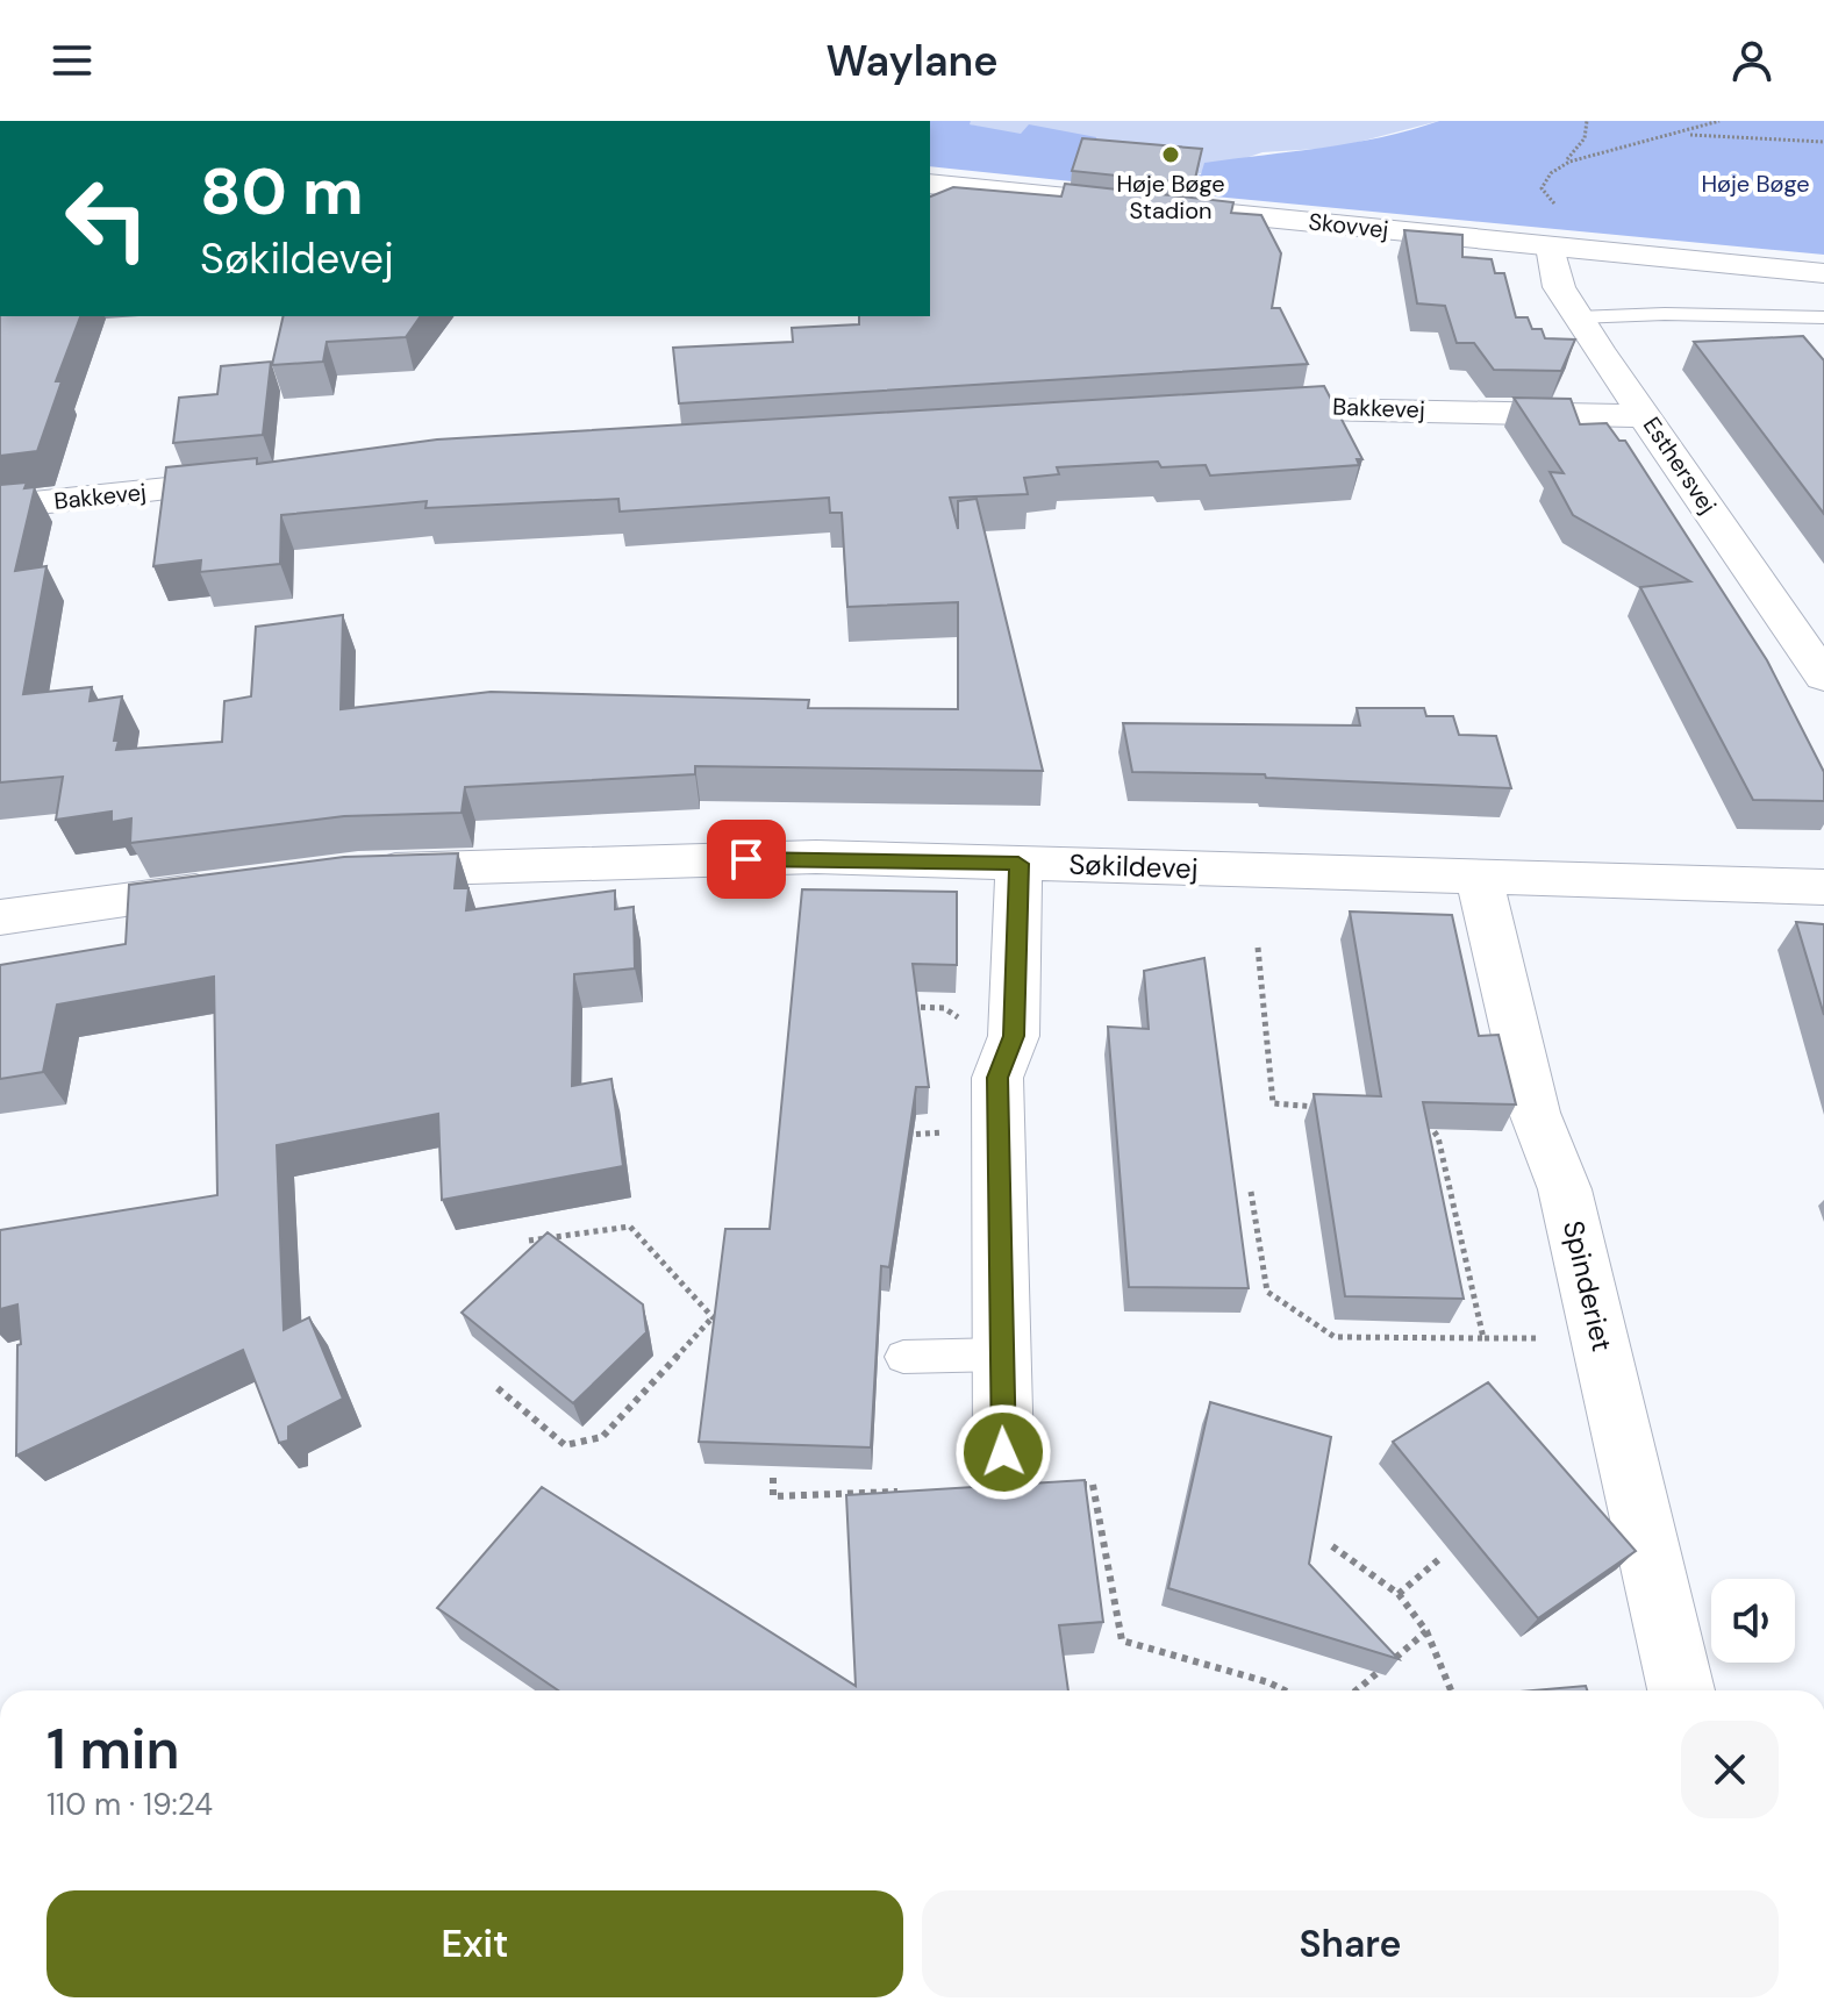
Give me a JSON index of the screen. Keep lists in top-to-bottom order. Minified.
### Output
{"streets":{"street":["Skovvej","Bakkevej","Esthersvej","Søkildevej","Spinderiet"]},"crossings":[["Skovvej","Esthersvej"],["Bakkevej","Esthersvej"],["Søkildevej","Spinderiet"]],"parks":["Høje Bøge"],"places":["Høje Bøge Stadion"],"page":{"header":"Waylane","turn":["80 m","Søkildevej"],"heading":["1 min","110 m · 19:24"],"buttons":["Exit","Share"]}}
